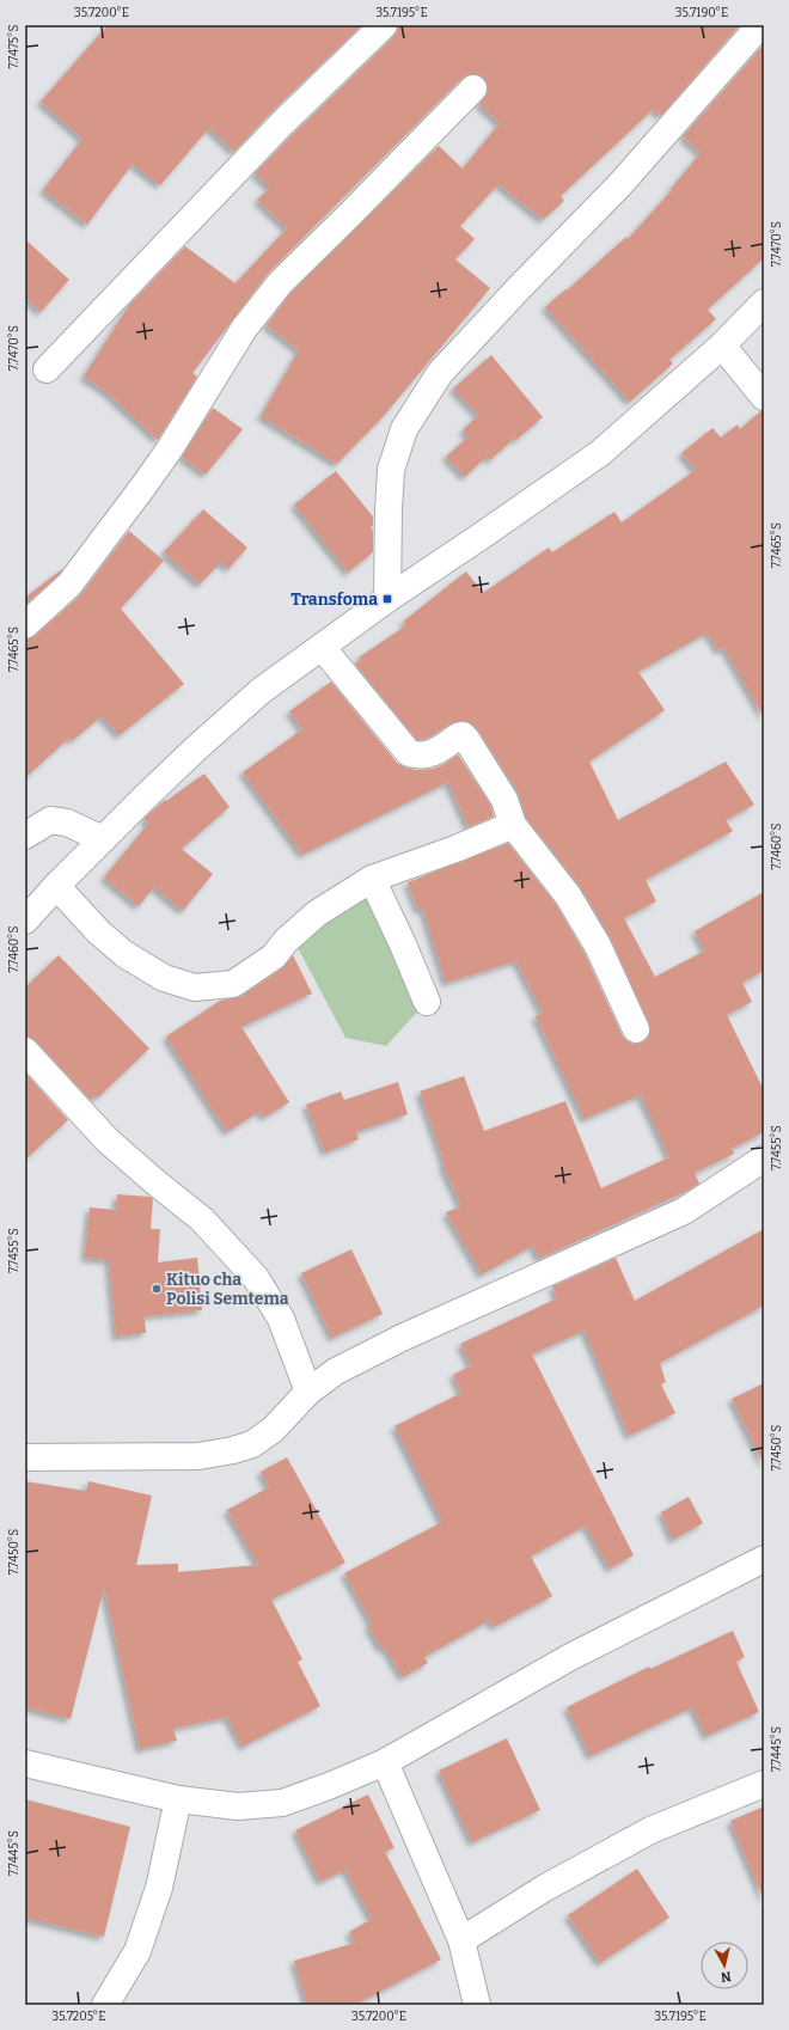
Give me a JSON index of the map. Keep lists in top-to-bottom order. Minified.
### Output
{"places":{"transit":["Transfoma"],"other":["Kituo cha Polisi Semtema"]},"north":"bottom","coordinates":["35.7200°E","35.7195°E","35.7190°E","7.7475°S","7.7470°S","7.7465°S","7.7460°S","7.7455°S","7.7450°S","7.7445°S","35.7205°E"]}
